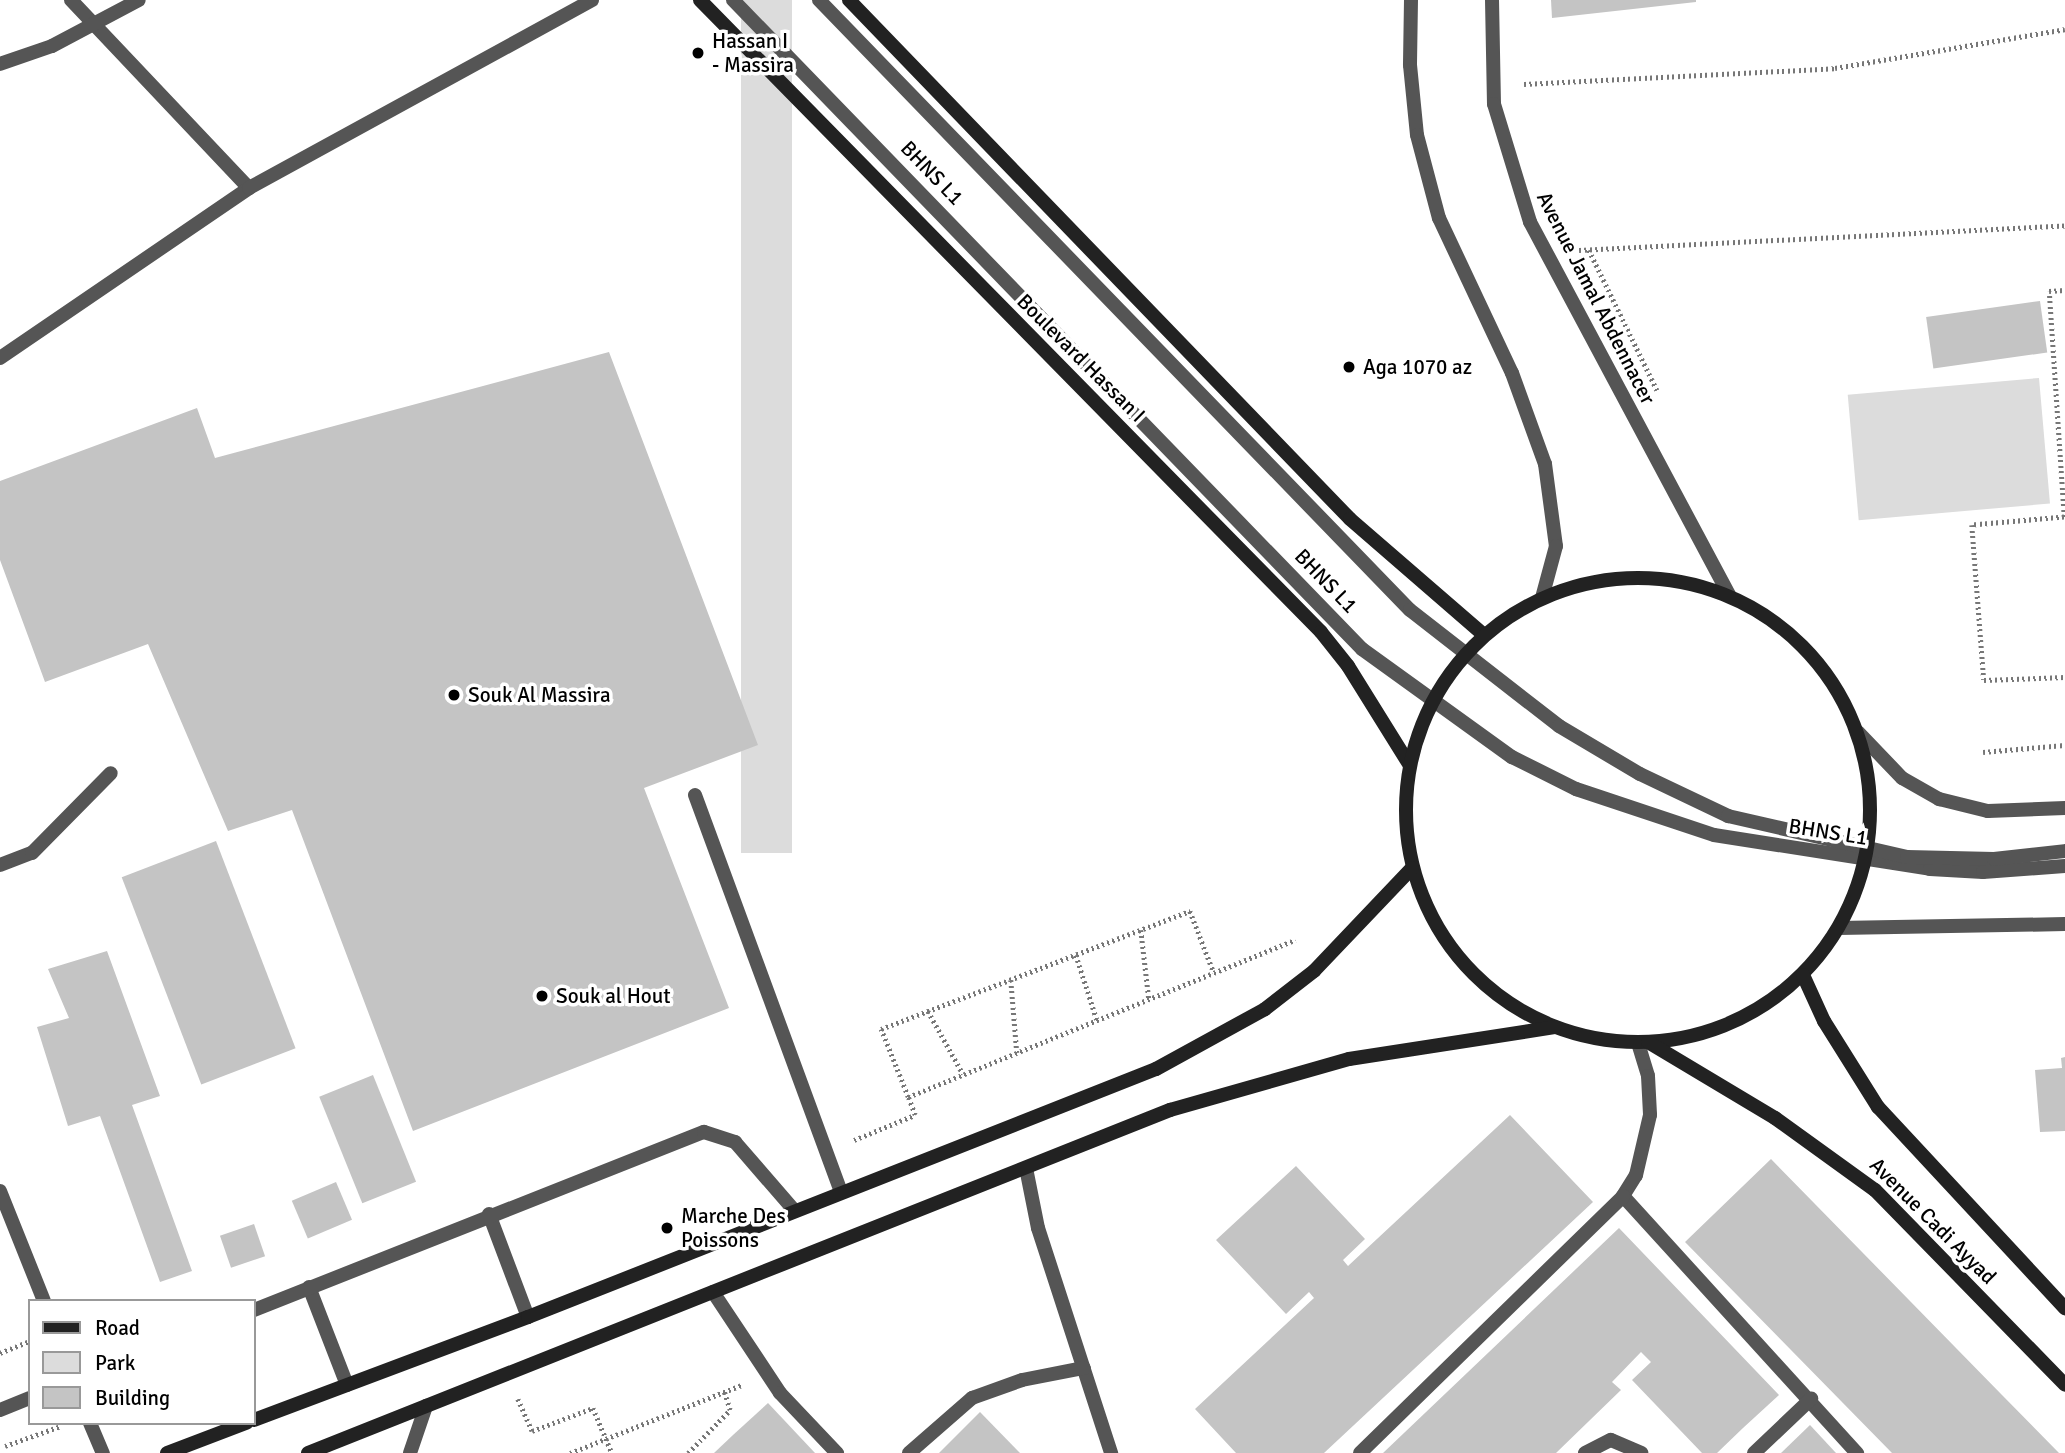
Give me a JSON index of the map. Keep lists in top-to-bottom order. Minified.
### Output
{"streets":{"main road":["Boulevard Hassan I","Avenue Cadi Ayyad"],"street":["BHNS L1","Avenue Jamal Abdennacer"]},"places":["Hassan I - Massira","Aga 1070 az","Souk Al Massira","Souk al Hout","Marche Des Poissons"],"legend":["Road","Park","Building"]}
